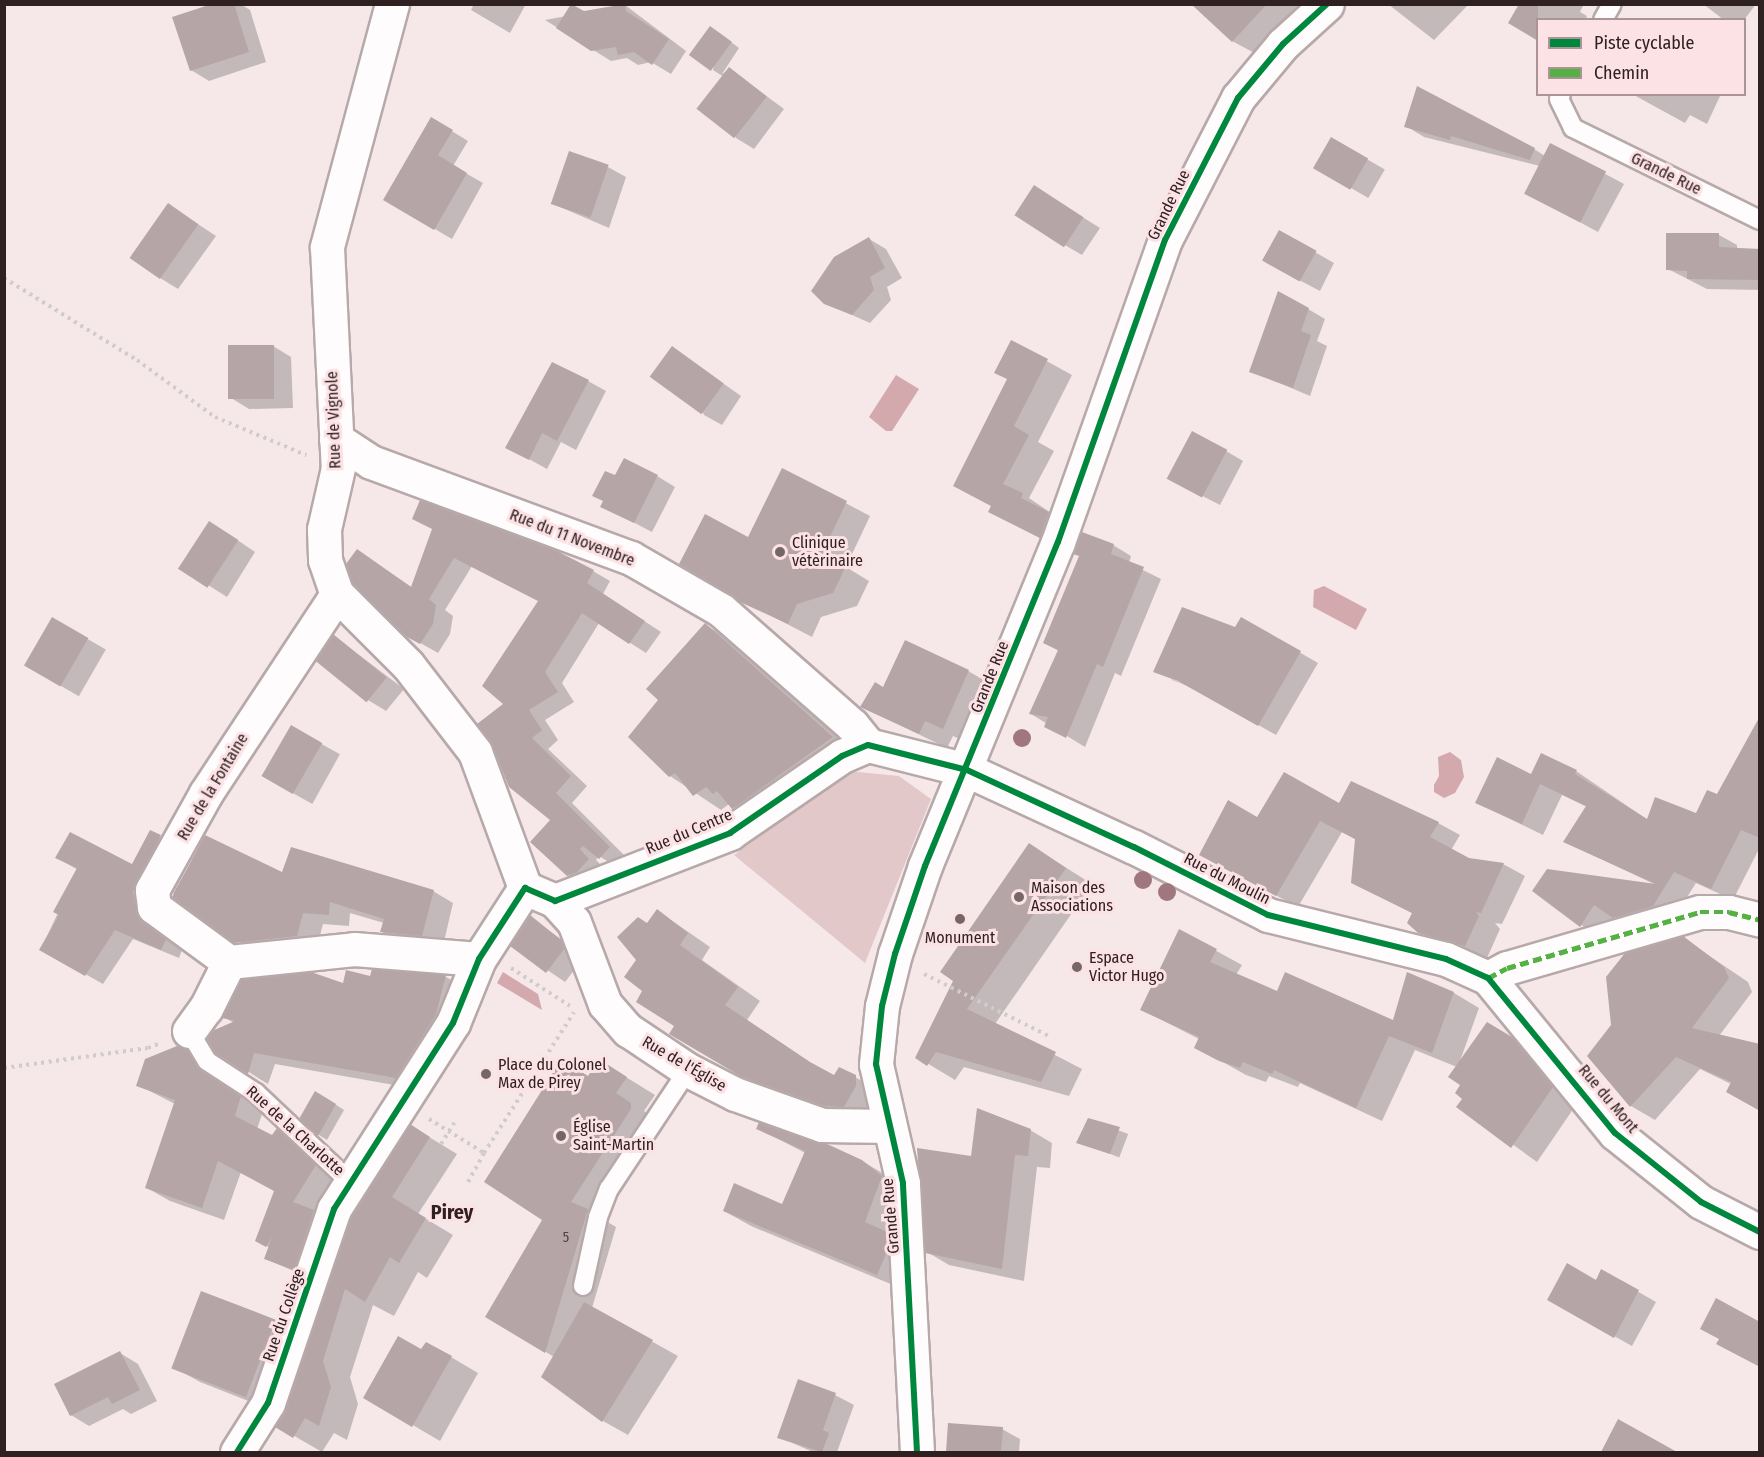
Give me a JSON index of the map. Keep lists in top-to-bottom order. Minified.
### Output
{"streets":{"street":["Grande Rue","Rue de Vignole","Rue du 11 Novembre","Rue de la Fontaine","Rue du Centre","Rue du Moulin","Rue de l'Église","Rue du Mont","Rue du Collège"],"lane":["Rue de la Charlotte"]},"crossings":[["Grande Rue","Rue du Moulin"],["Grande Rue","Rue de l'Église"],["Rue de Vignole","Rue du 11 Novembre"],["Rue de Vignole","Rue de la Fontaine"],["Rue du 11 Novembre","Rue du Centre"],["Rue du Centre","Rue de l'Église"],["Rue du Moulin","Rue du Mont"],["Rue de la Charlotte","Rue du Collège"]],"districts":["Pirey"],"places":["Clinique vétèrinaire","Maison des Associations","Monument","Espace Victor Hugo","Place du Colonel Max de Pirey","Église Saint-Martin"],"house_numbers":["5"],"legend":["Piste cyclable","Chemin"]}
